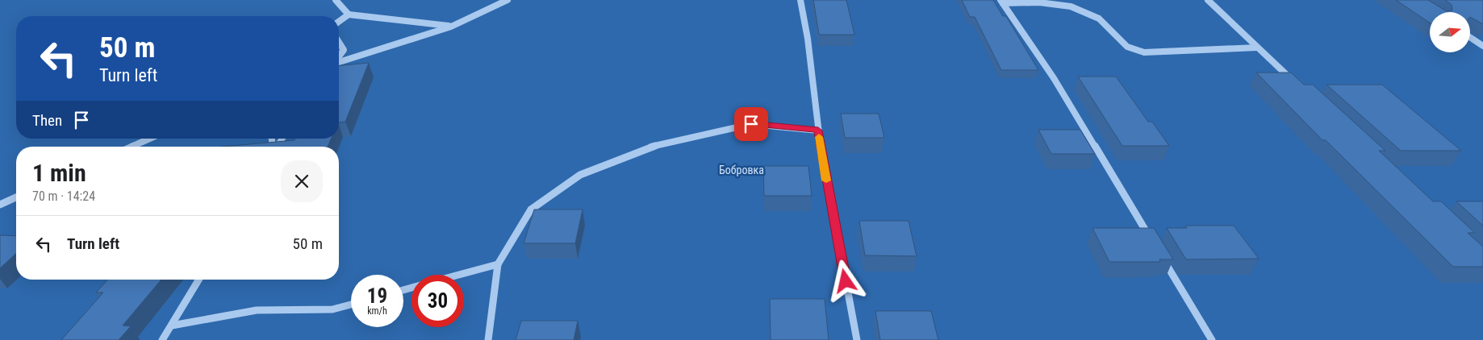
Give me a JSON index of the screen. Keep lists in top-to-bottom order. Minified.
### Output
{"parks":["Бобровка"],"north":"right","page":{"turn":["50 m","Turn left"],"then":"Then","heading":["1 min","70 m · 14:24"],"list":[{"name":"Turn left","value":"50 m"}],"speed":"19 km/h","limit":"30"}}
